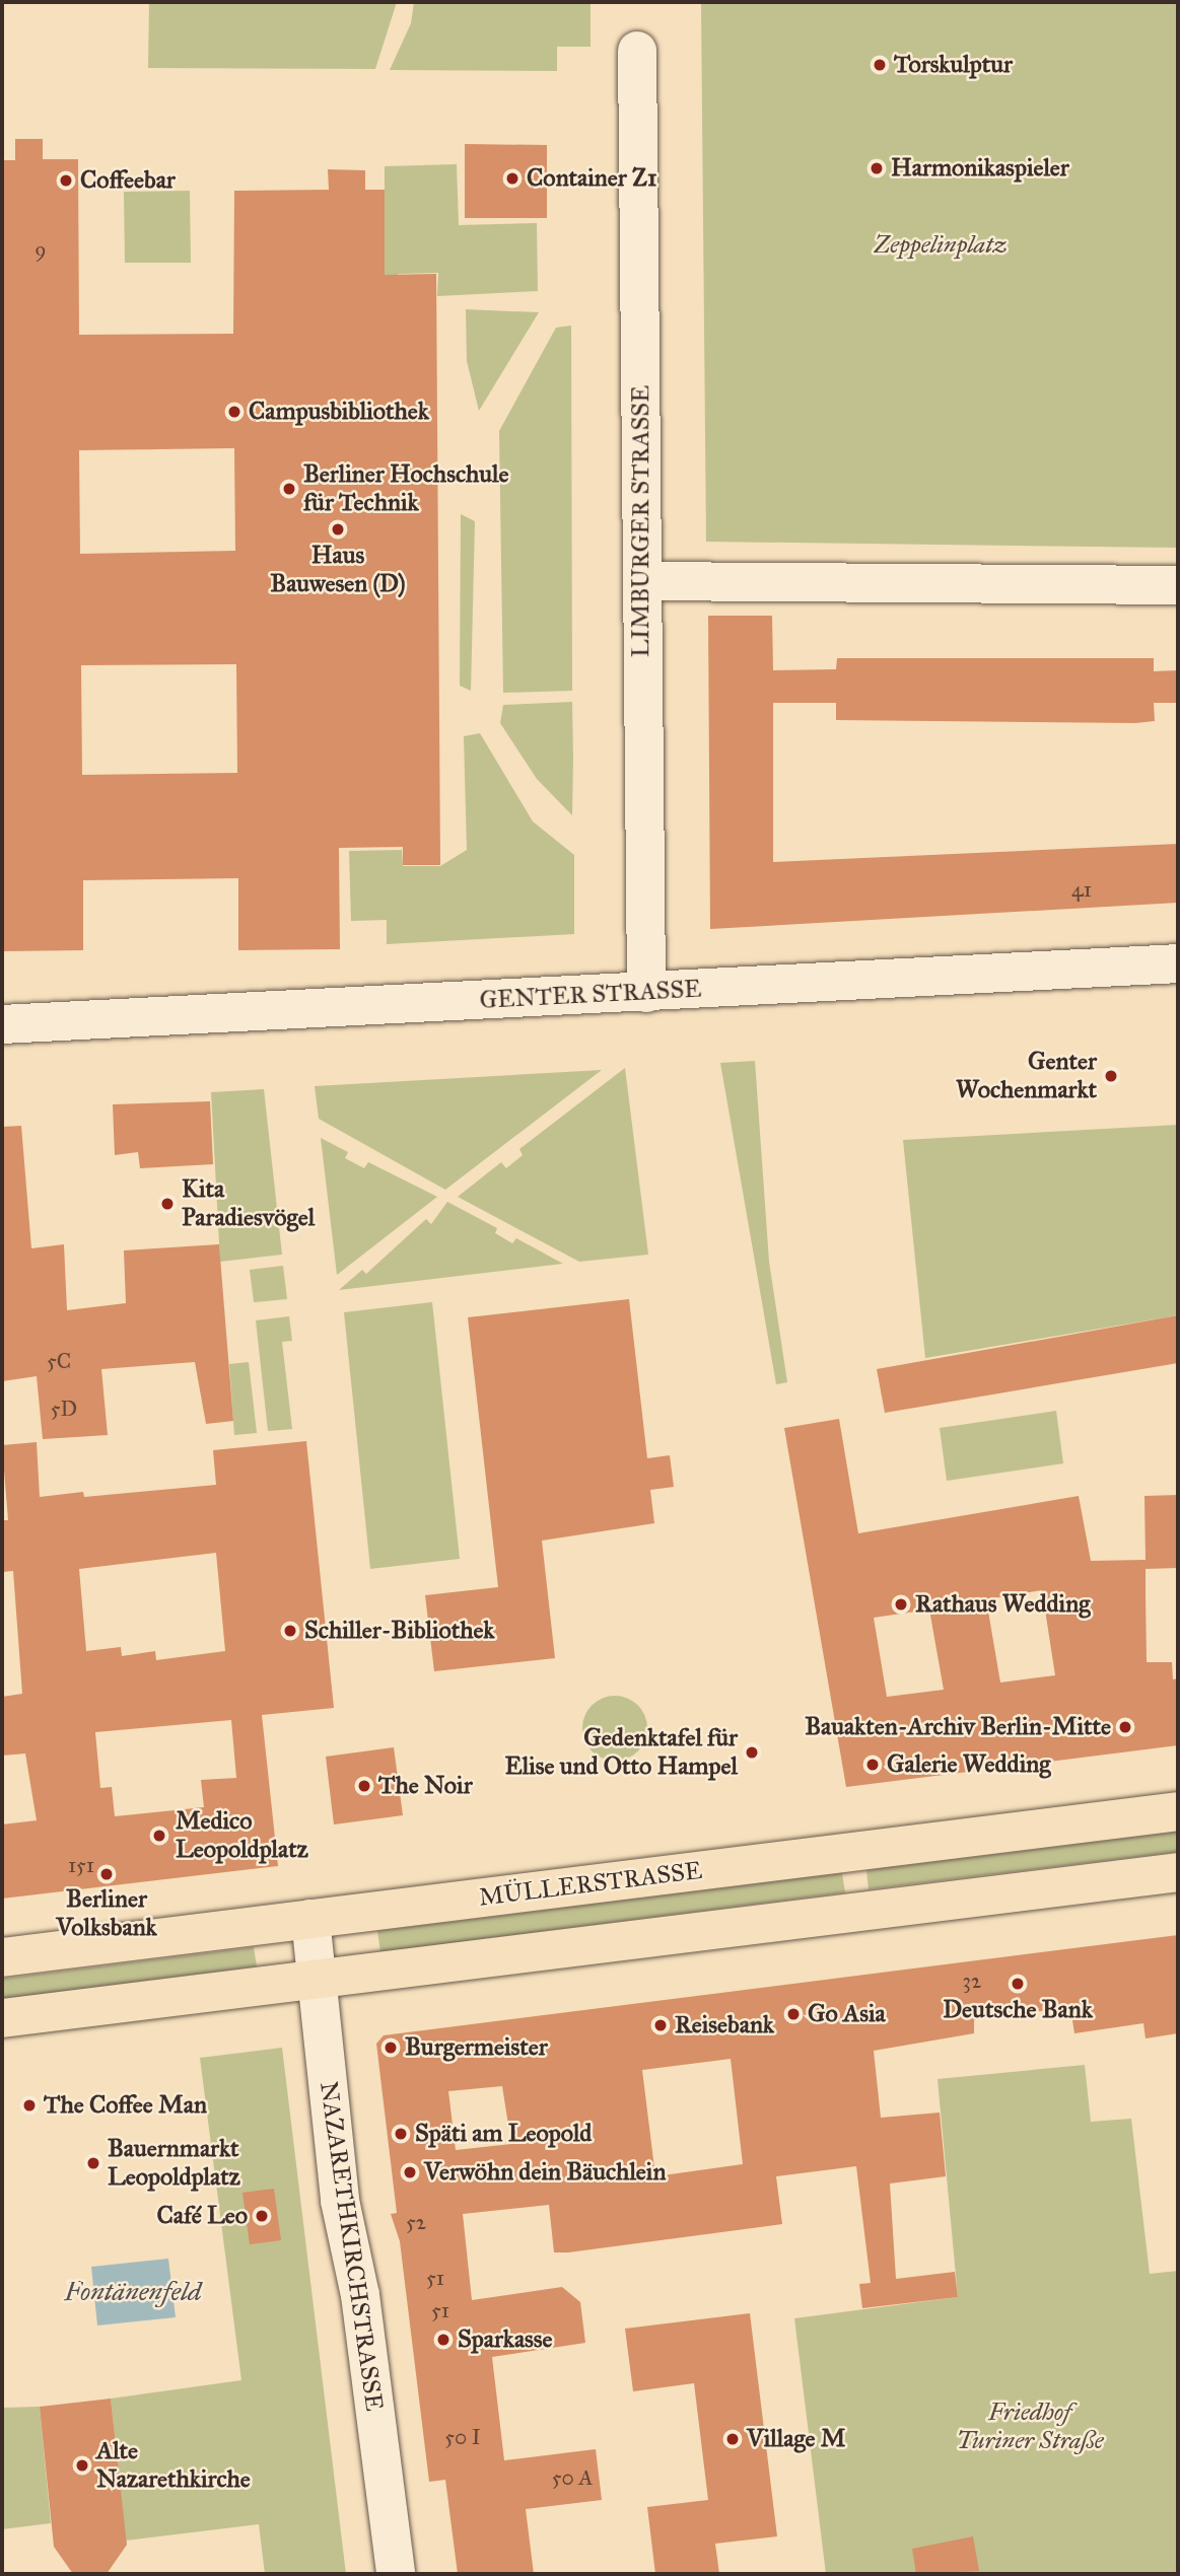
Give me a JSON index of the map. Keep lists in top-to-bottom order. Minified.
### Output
{"streets":{"main road":["MÜLLERSTRASSE"],"street":["LIMBURGER STRASSE","GENTER STRASSE","NAZARETHKIRCHSTRASSE"]},"crossings":[["LIMBURGER STRASSE","GENTER STRASSE"],["MÜLLERSTRASSE","NAZARETHKIRCHSTRASSE"]],"water":["Fontänenfeld"],"parks":["Zeppelinplatz","Friedhof Turiner Straße"],"places":["Torskulptur","Harmonikaspieler","Container Z1","Coffeebar","Campusbibliothek","Berliner Hochschule für Technik","Haus Bauwesen (D)","Genter Wochenmarkt","Kita Paradiesvögel","Rathaus Wedding","Schiller-Bibliothek","Bauakten-Archiv Berlin-Mitte","Gedenktafel für Elise und Otto Hampel","Galerie Wedding","The Noir","Medico Leopoldplatz","Berliner Volksbank","Deutsche Bank","Go Asia","Reisebank","Burgermeister","The Coffee Man","Späti am Leopold","Bauernmarkt Leopoldplatz","Verwöhn dein Bäuchlein","Café Leo","Sparkasse","Village M","Alte Nazarethkirche"],"house_numbers":["9","41","5C","5D","151","32","52","51","51","50 I","50 A"]}
